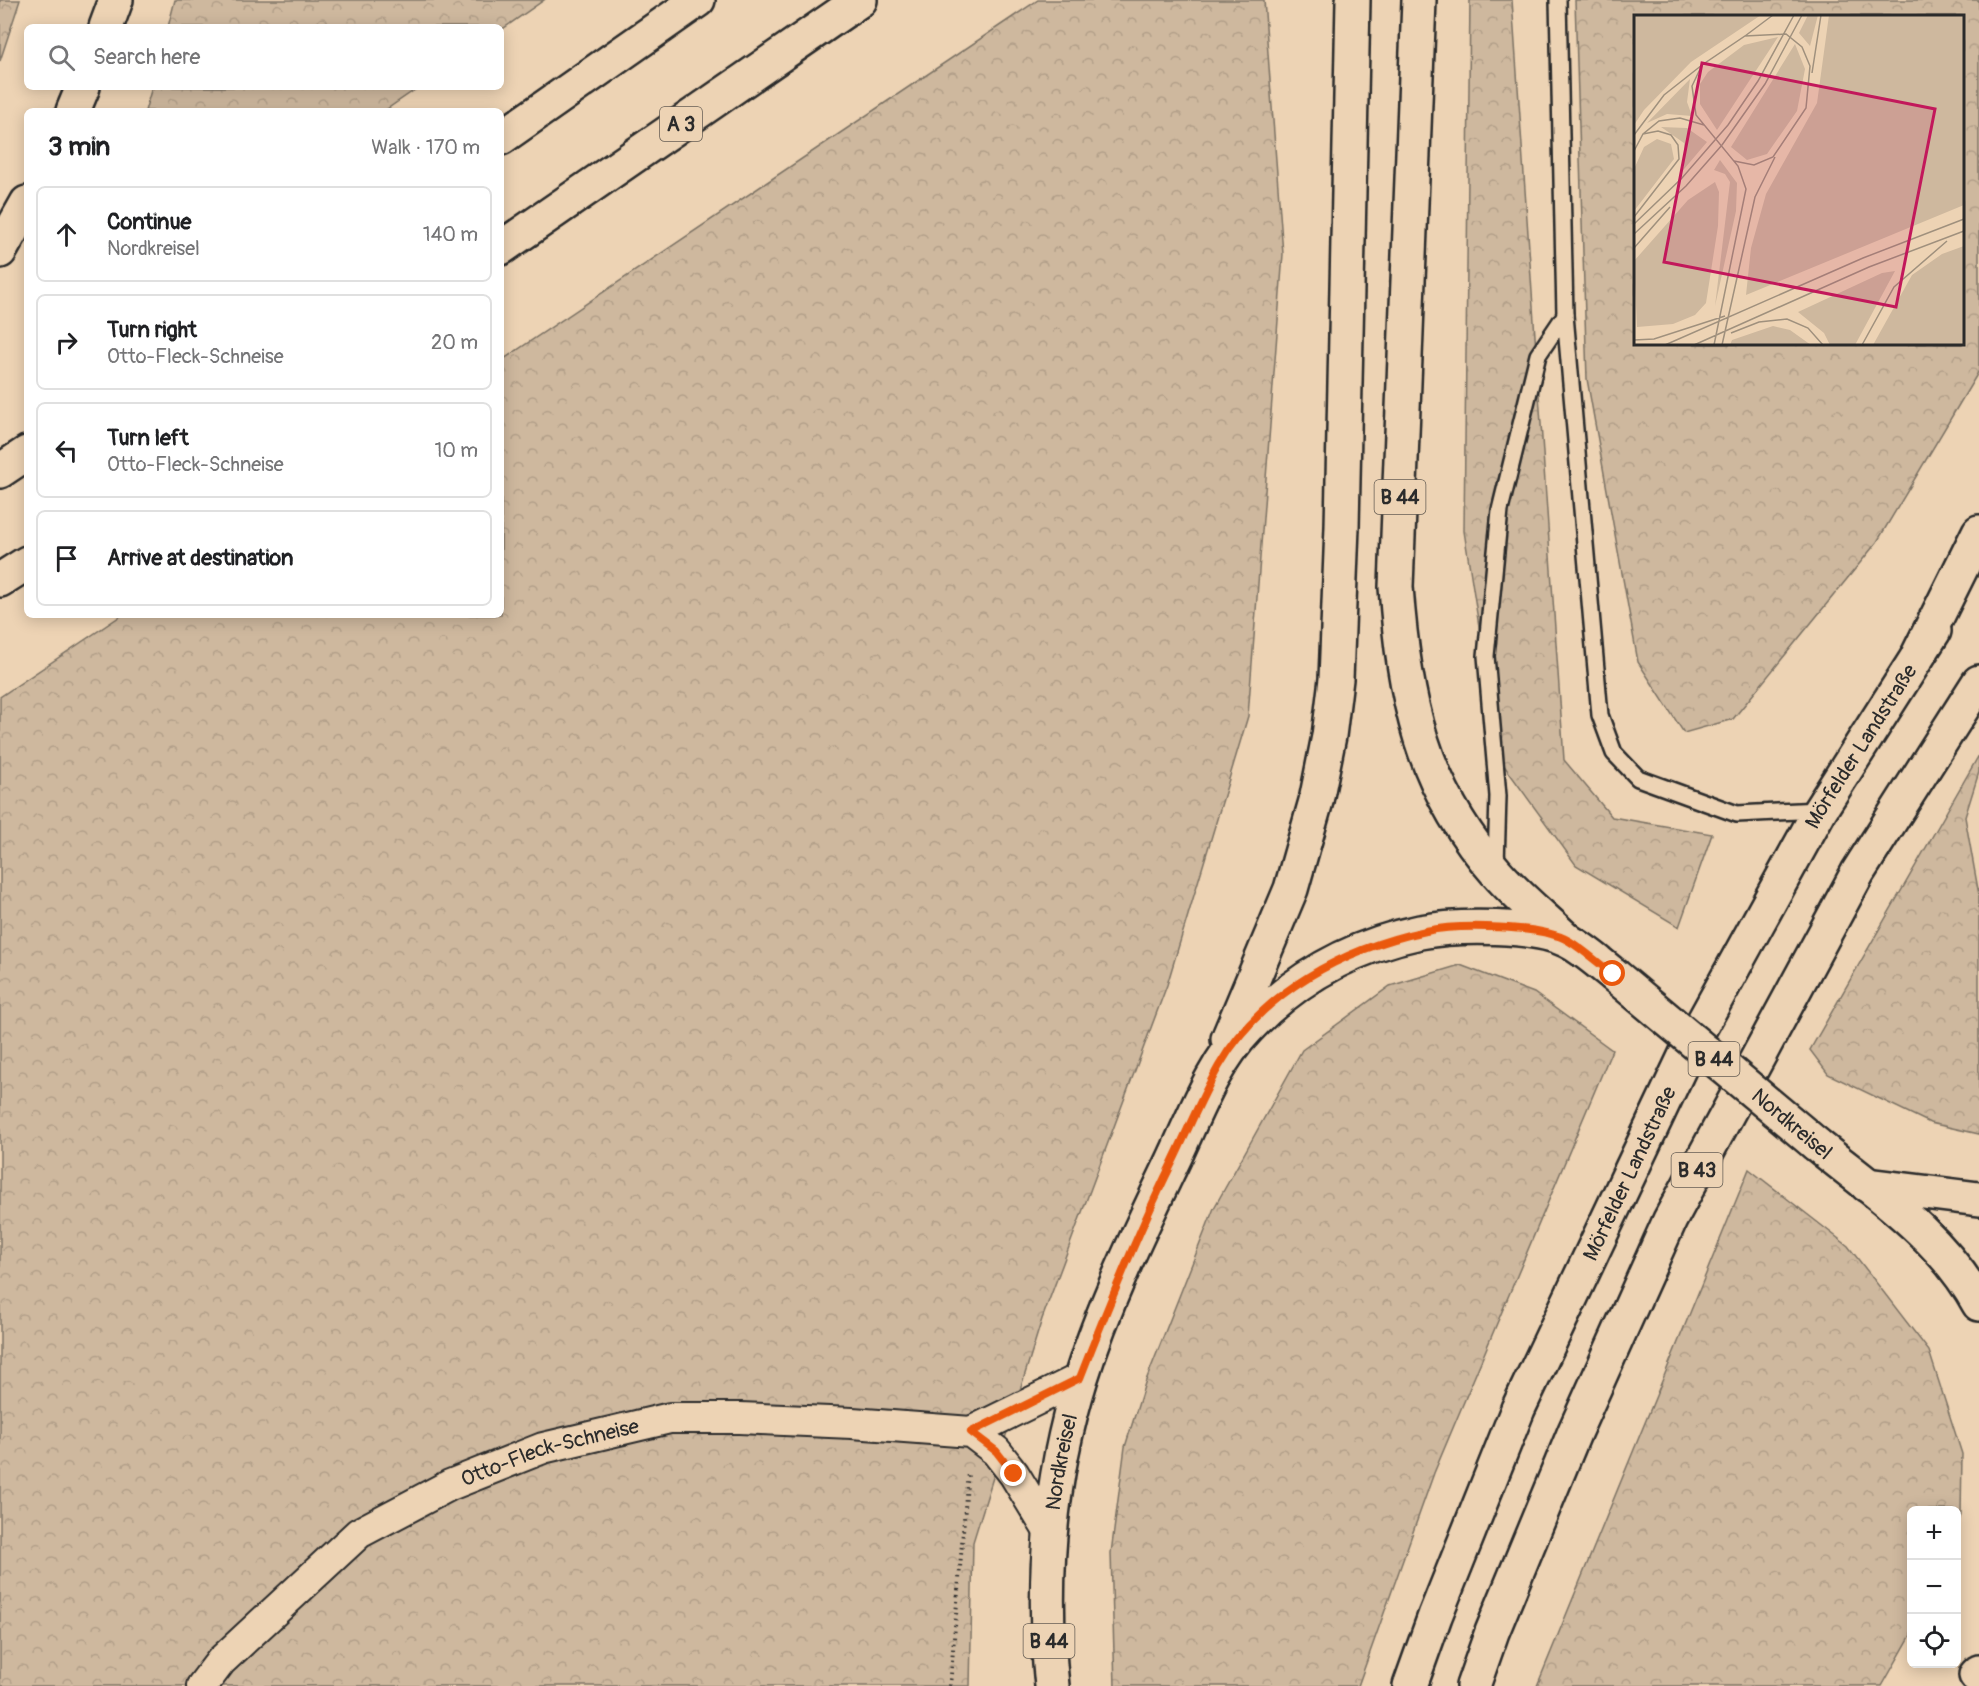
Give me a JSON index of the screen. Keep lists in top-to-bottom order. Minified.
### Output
{"streets":{"main road":["A 3","B 44","Mörfelder Landstraße","Nordkreisel","B 43"],"street":["Otto-Fleck-Schneise"]},"crossings":[["B 44","Nordkreisel"]],"page":{"search":"Search here","heading":["3 min","Walk · 170 m"],"list":[["Continue","Nordkreisel","140 m"],["Turn right","Otto-Fleck-Schneise","20 m"],["Turn left","Otto-Fleck-Schneise","10 m"],"Arrive at destination"],"map_buttons":["+","−"]}}
